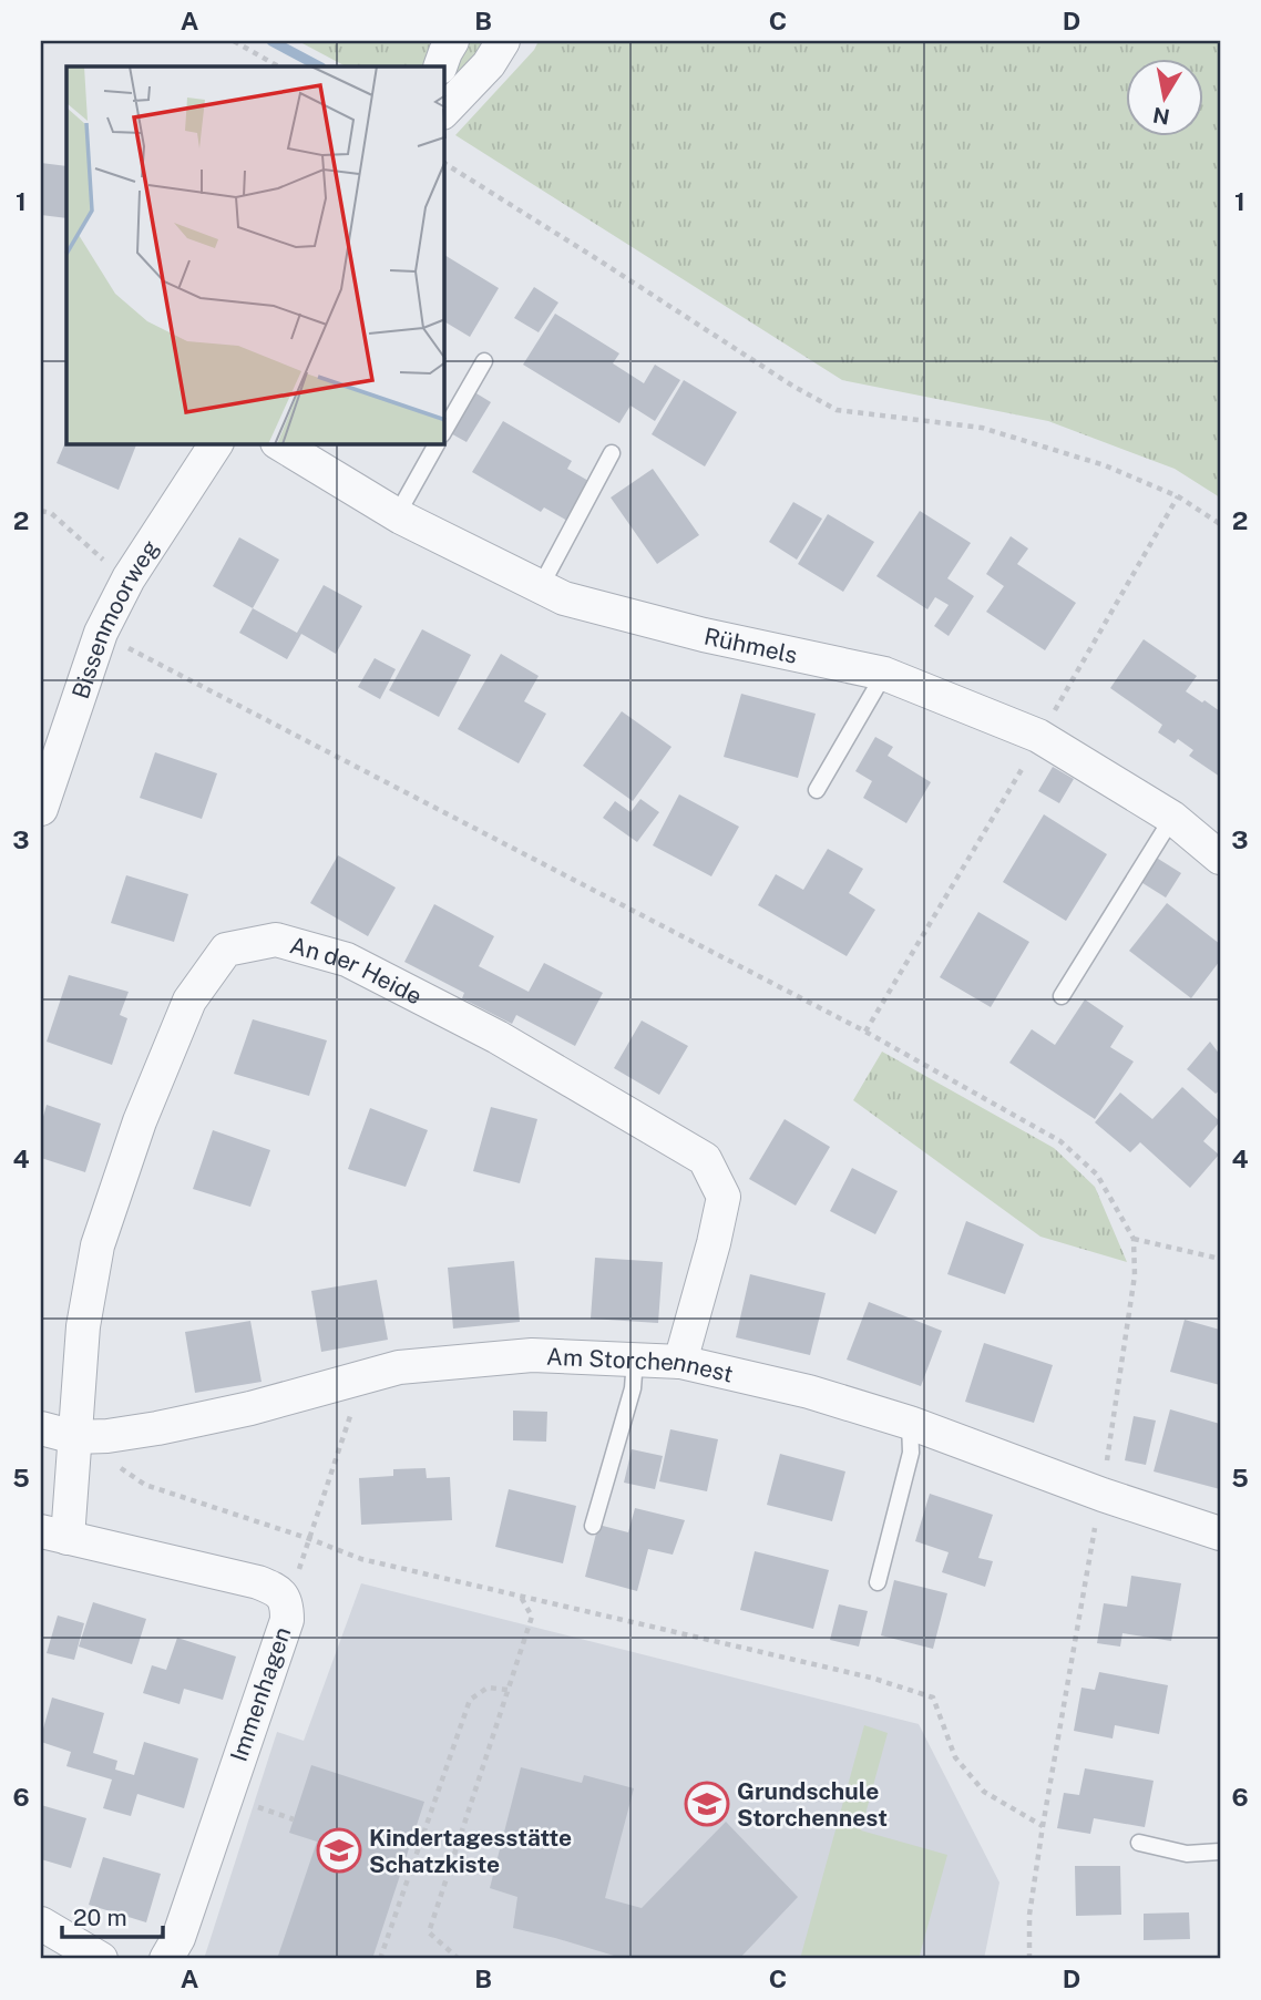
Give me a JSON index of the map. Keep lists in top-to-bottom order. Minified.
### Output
{"streets":{"street":["Bissenmoorweg","Rühmels","An der Heide","Am Storchennest","Immenhagen"]},"crossings":[["An der Heide","Am Storchennest"],["An der Heide","Immenhagen"],["Am Storchennest","Immenhagen"]],"places":{"school or university":["Grundschule Storchennest","Kindertagesstätte Schatzkiste"]},"scale_bar":"20 m","north":"bottom","grid":{"columns":["A","B","C","D"],"rows":["1","2","3","4","5","6"]}}
